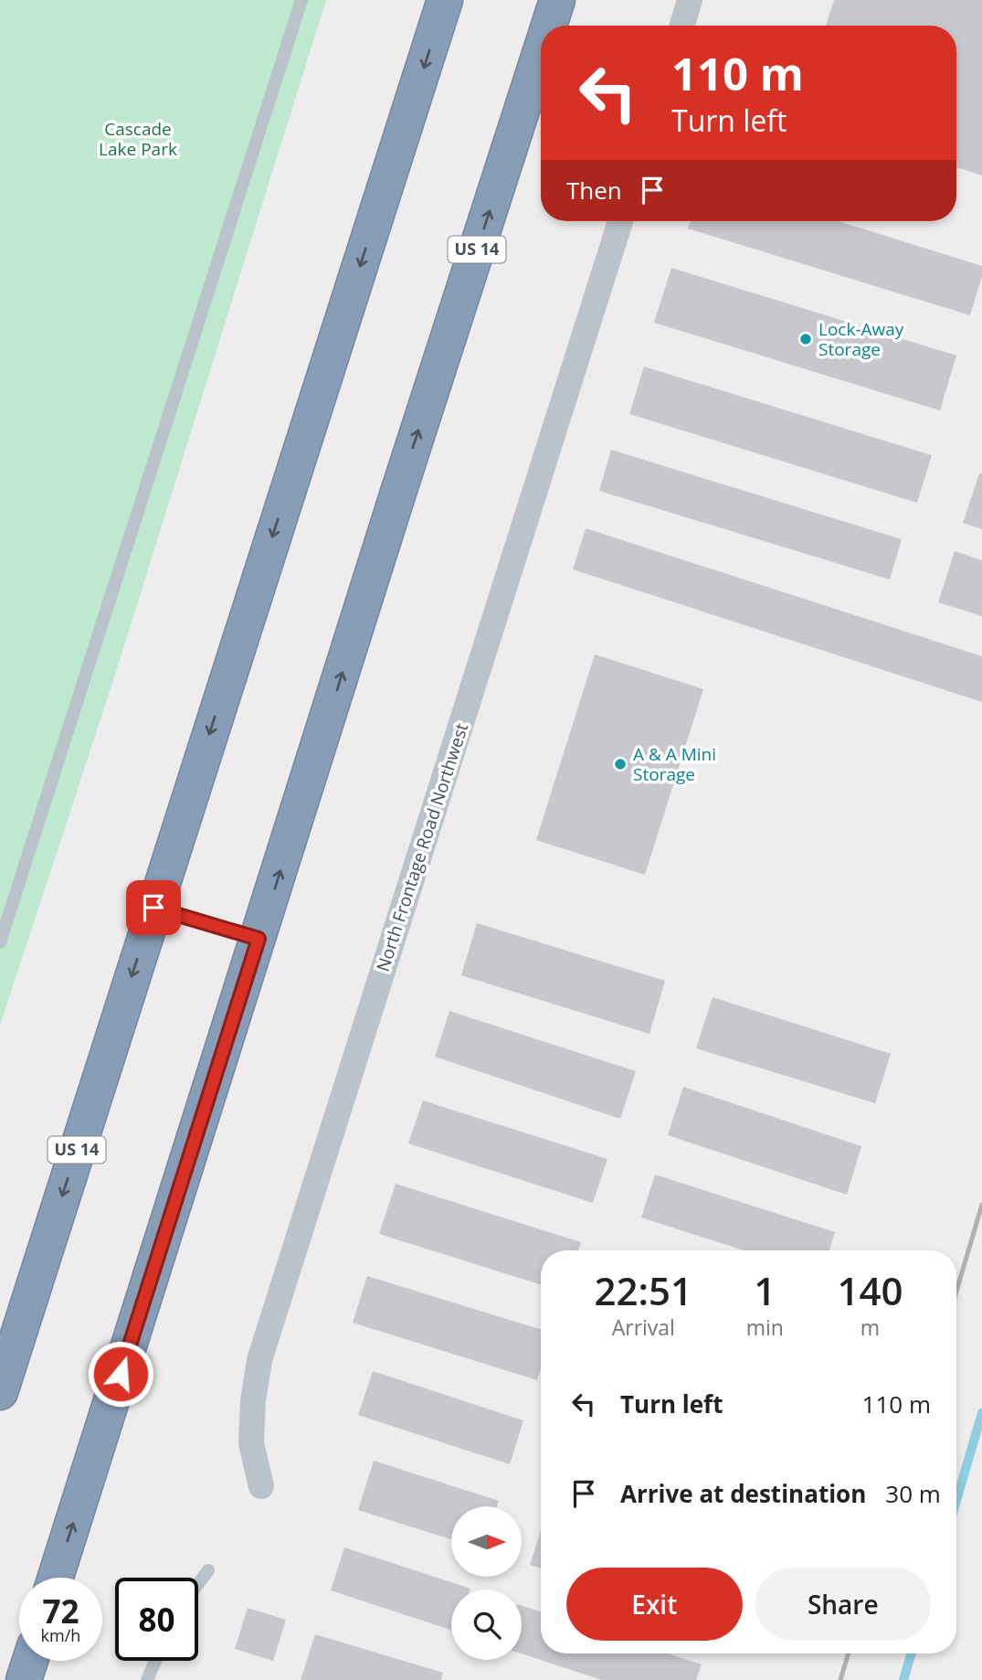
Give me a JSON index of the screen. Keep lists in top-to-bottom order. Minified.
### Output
{"streets":{"highway":["US 14"],"street":["North Frontage Road Northwest"]},"parks":["Cascade Lake Park"],"places":["Lock-Away Storage","A & A Mini Storage"],"north":"right","page":{"turn":["110 m","Turn left"],"then":"Then","eta":["22:51","Arrival","1","min","140","m"],"list":[{"name":"Turn left","value":"110 m"},{"name":"Arrive at destination","value":"30 m"}],"buttons":["Exit","Share"],"speed":"72 km/h","limit":"80"}}
